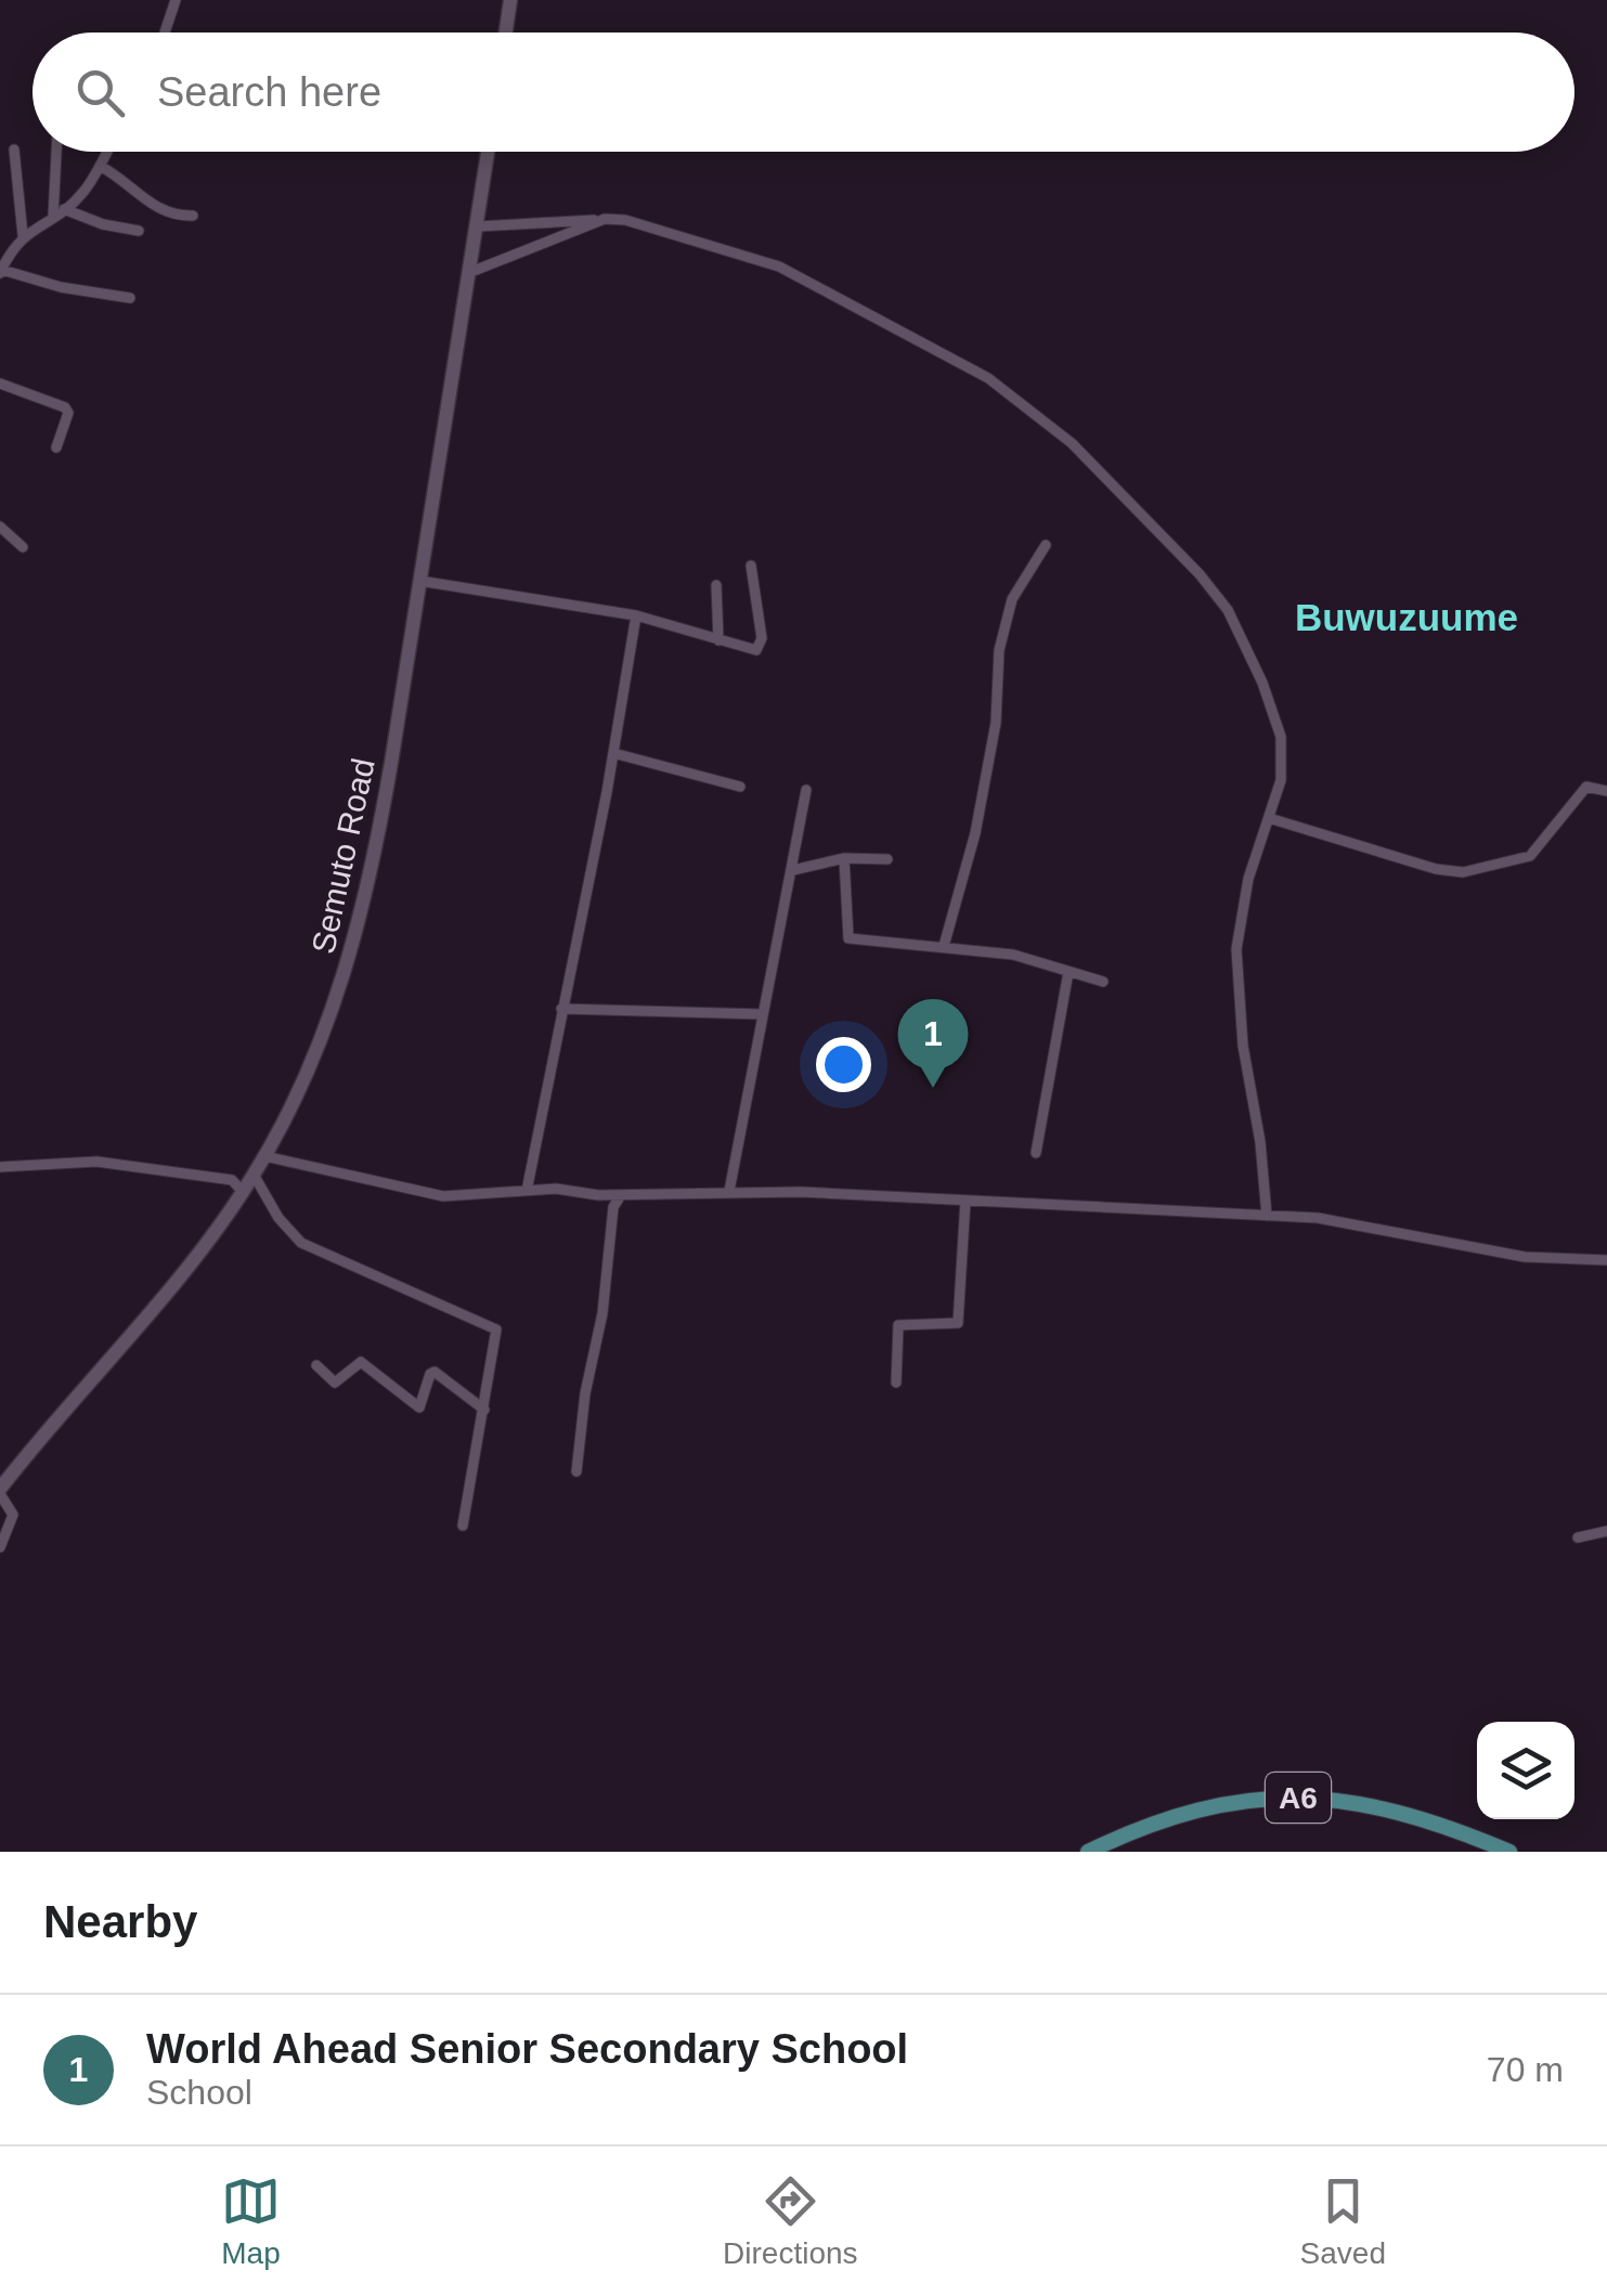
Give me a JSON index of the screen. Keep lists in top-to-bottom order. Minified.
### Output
{"streets":{"main road":["Semuto Road","A6"]},"districts":["Buwuzuume"],"page":{"search":"Search here","pins":"1","heading":"Nearby","list":[{"mark":"1","name":"World Ahead Senior Secondary School","note":"School","value":"70 m"}],"nav":["Map","Directions","Saved"]}}
